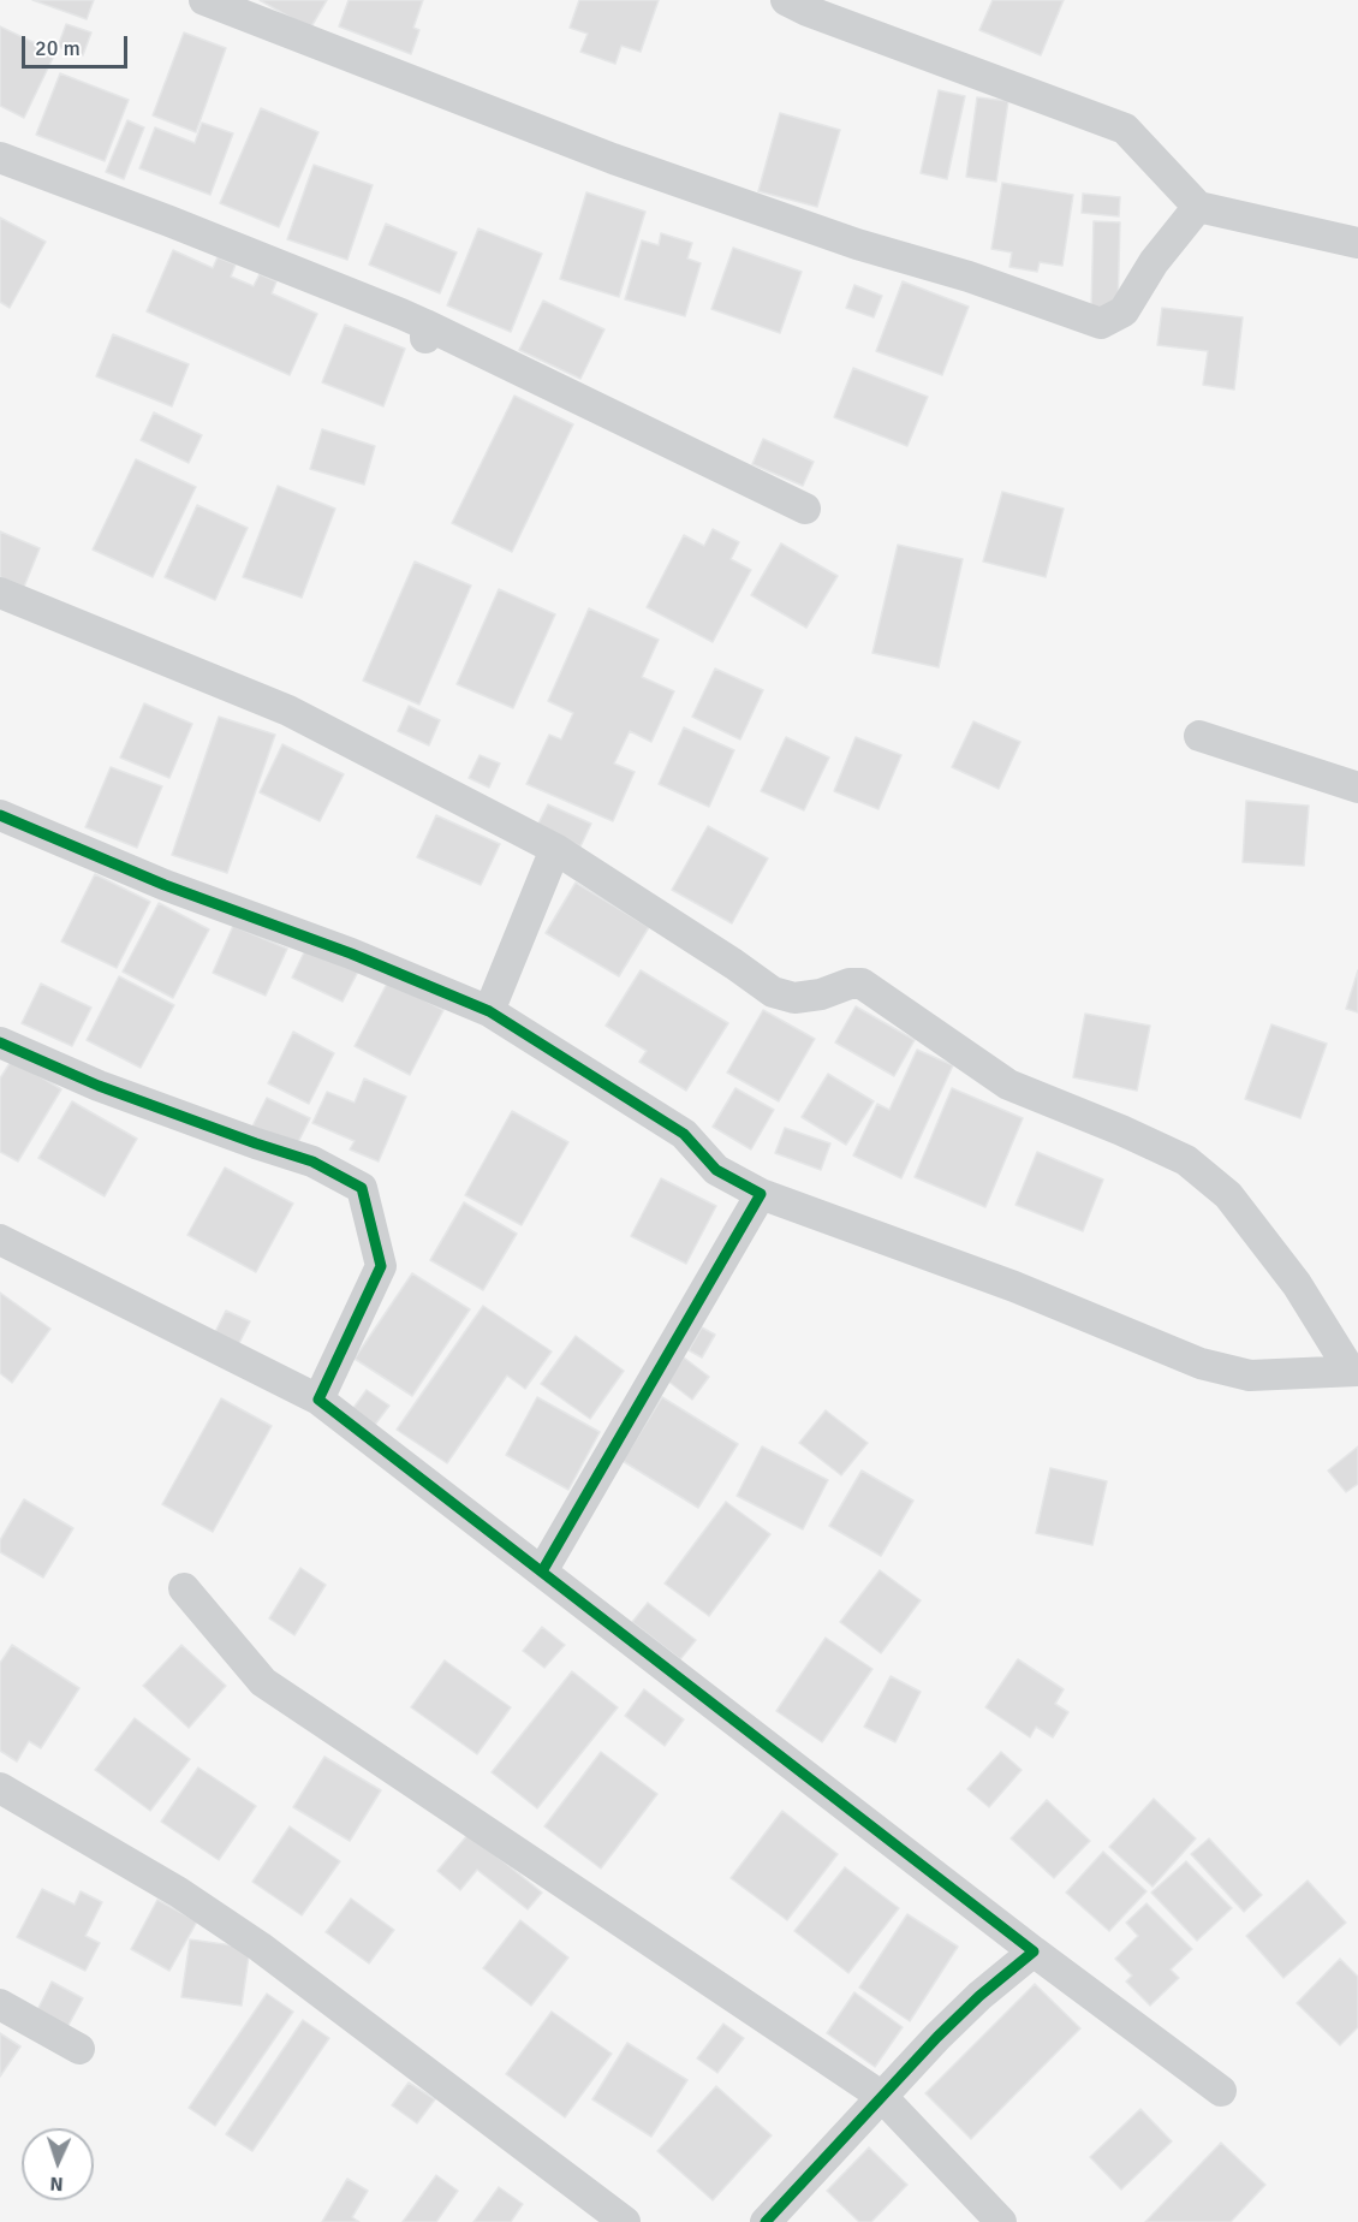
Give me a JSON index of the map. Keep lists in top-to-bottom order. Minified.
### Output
{"scale_bar":"20 m","north":"bottom"}
